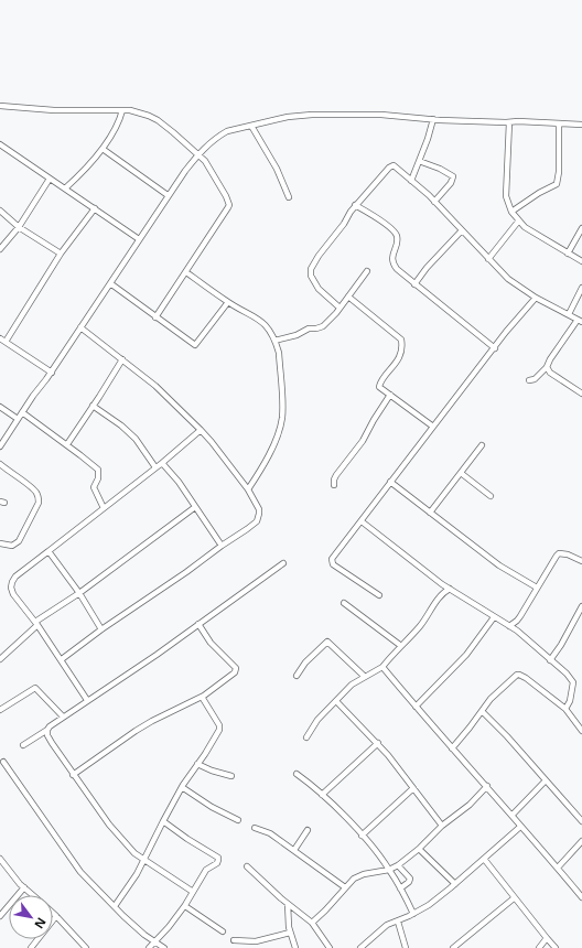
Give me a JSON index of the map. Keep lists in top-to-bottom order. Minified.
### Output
{"north":"bottom right"}
